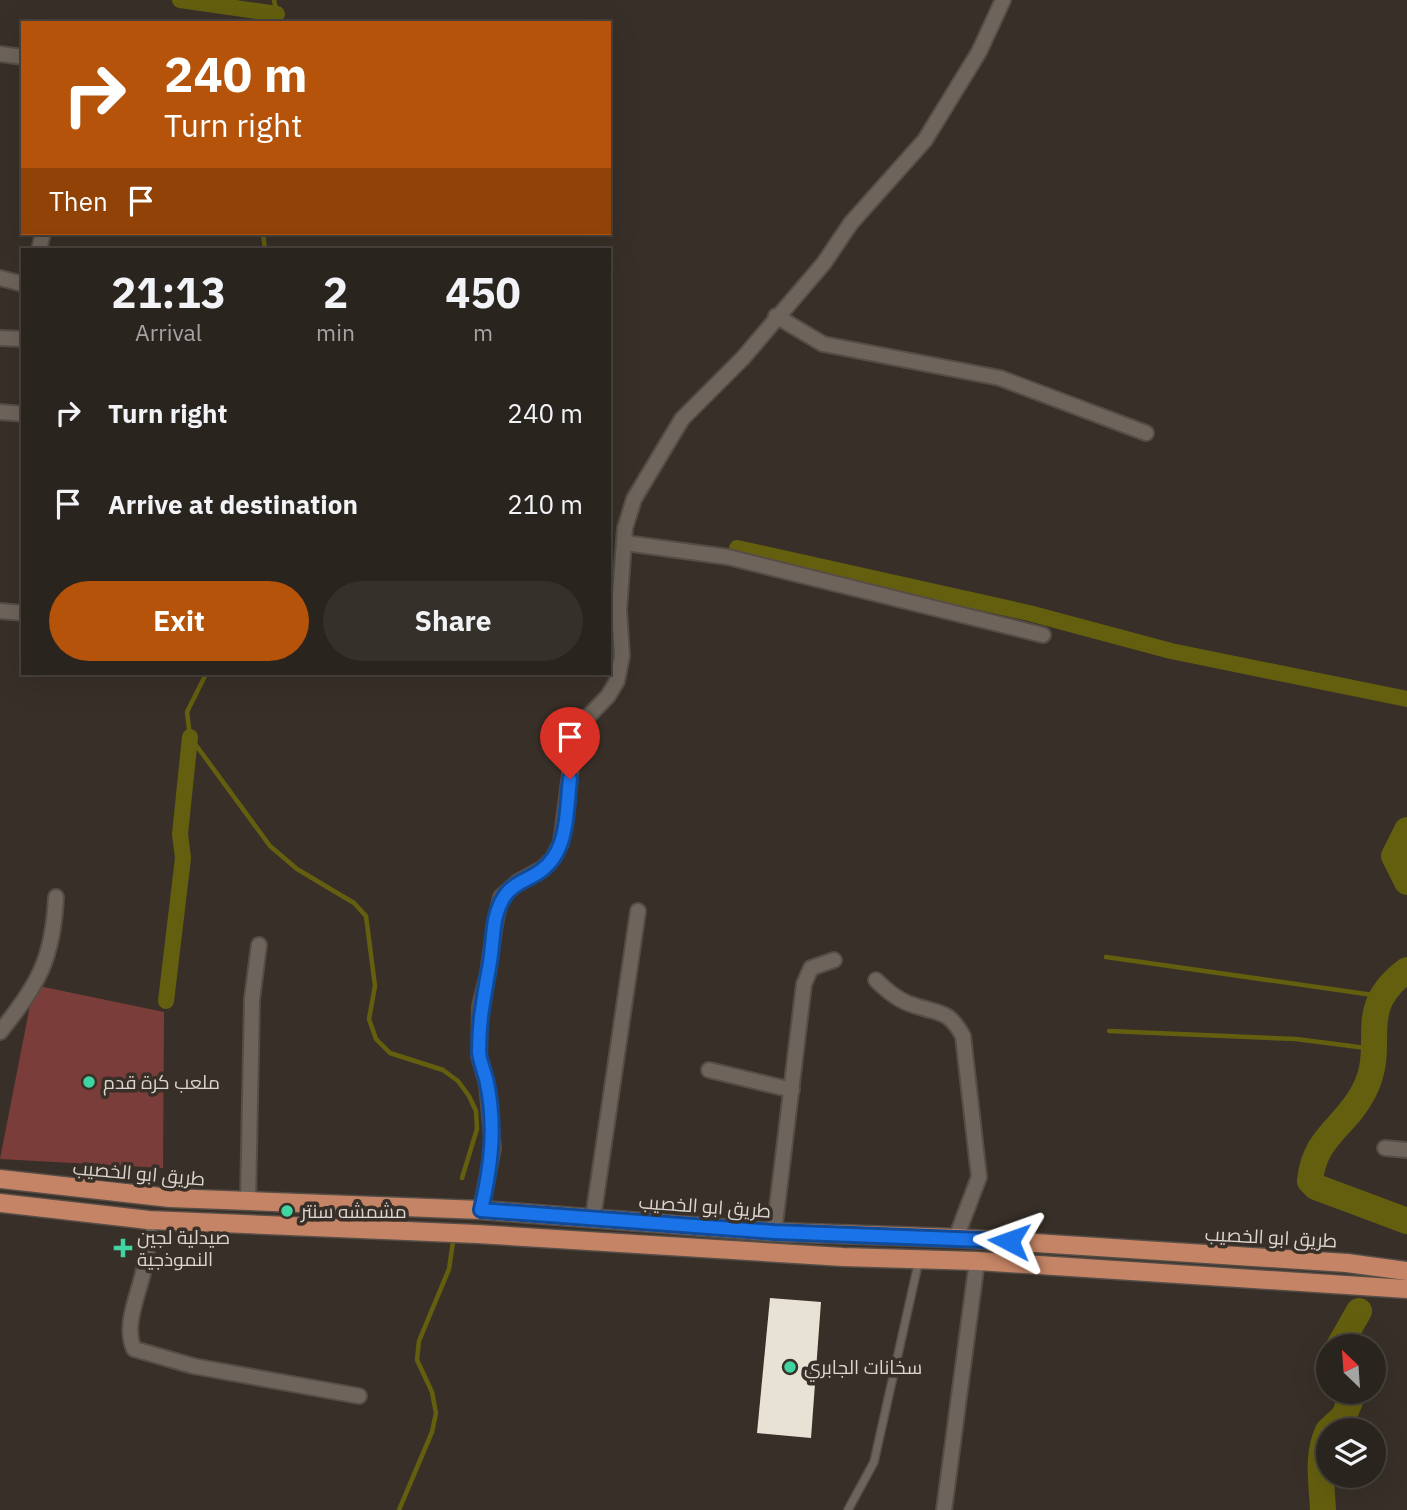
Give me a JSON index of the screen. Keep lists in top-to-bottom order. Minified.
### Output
{"streets":{"main road":["طريق ابو الخصيب"]},"places":{"other":["ملعب كرة قدم","مشمشه سنتر","سخانات الجابري"],"health":["صيدلية لجين النموذجية"]},"north":"top left","page":{"turn":["240 m","Turn right"],"then":"Then","eta":["21:13","Arrival","2","min","450","m"],"list":[{"name":"Turn right","value":"240 m"},{"name":"Arrive at destination","value":"210 m"}],"buttons":["Exit","Share"]}}
